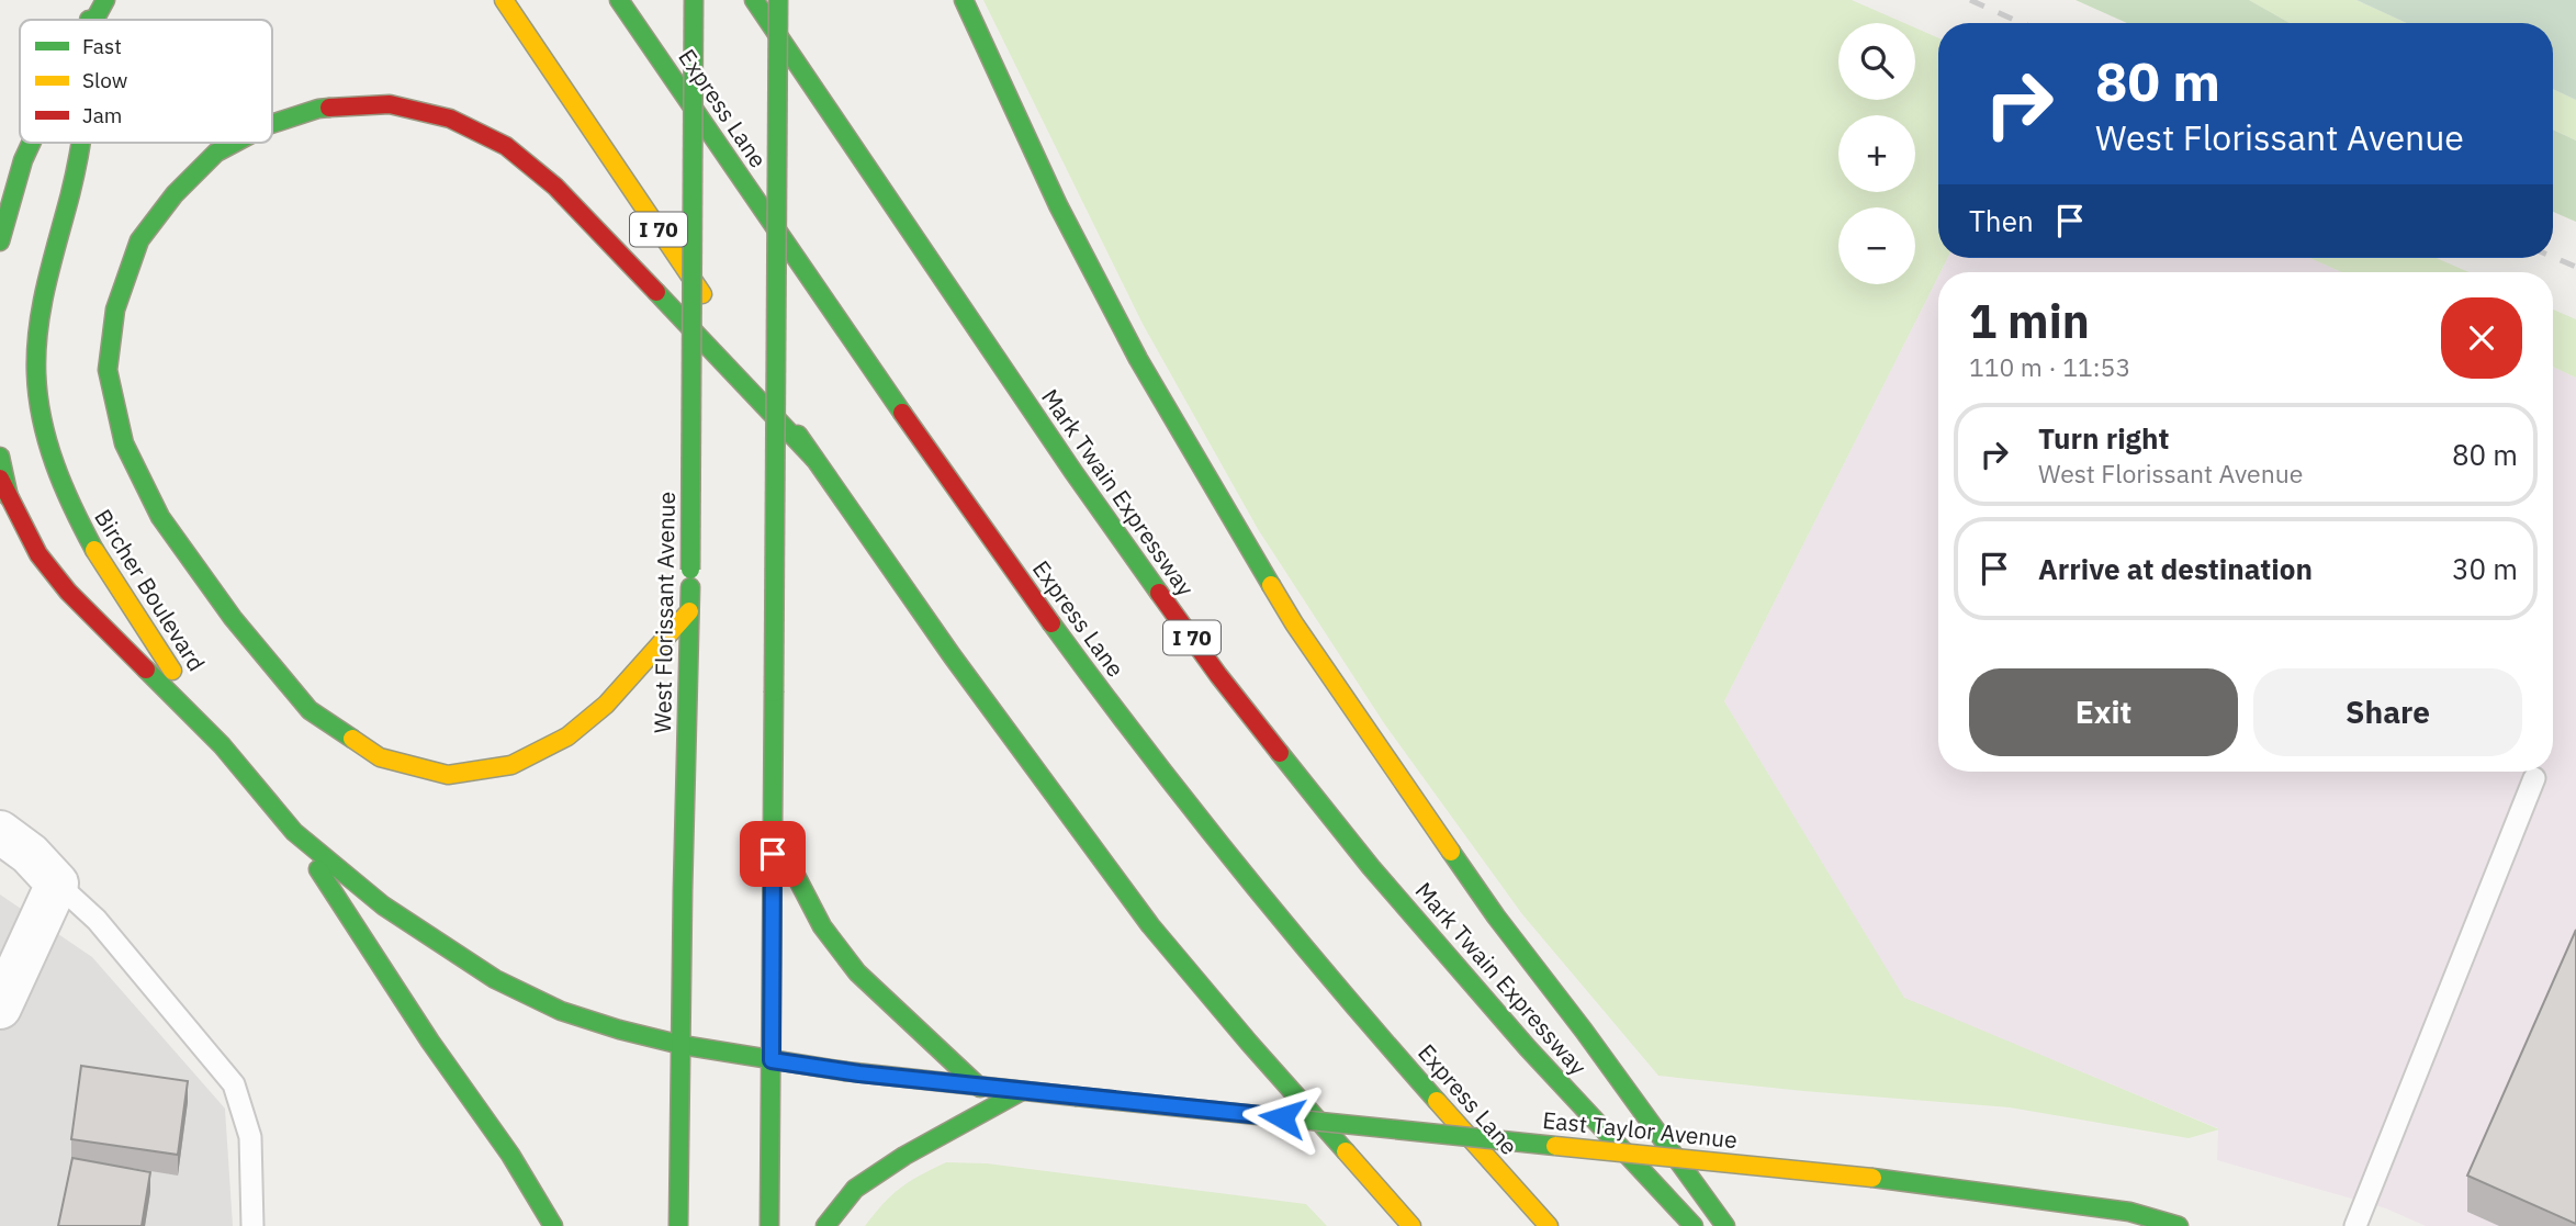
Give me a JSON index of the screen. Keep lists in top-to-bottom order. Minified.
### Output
{"streets":{"main road":["Express Lane","I 70","Mark Twain Expressway","Bircher Boulevard","West Florissant Avenue","East Taylor Avenue"]},"crossings":[["Bircher Boulevard","West Florissant Avenue"],["Bircher Boulevard","East Taylor Avenue"],["West Florissant Avenue","East Taylor Avenue"]],"legend":["Fast","Slow","Jam"],"page":{"map_buttons":["+","−"],"turn":["80 m","West Florissant Avenue"],"then":"Then","heading":["1 min","110 m · 11:53"],"list":[{"name":"Turn right","note":"West Florissant Avenue","value":"80 m"},{"name":"Arrive at destination","value":"30 m"}],"buttons":["Exit","Share"]}}
